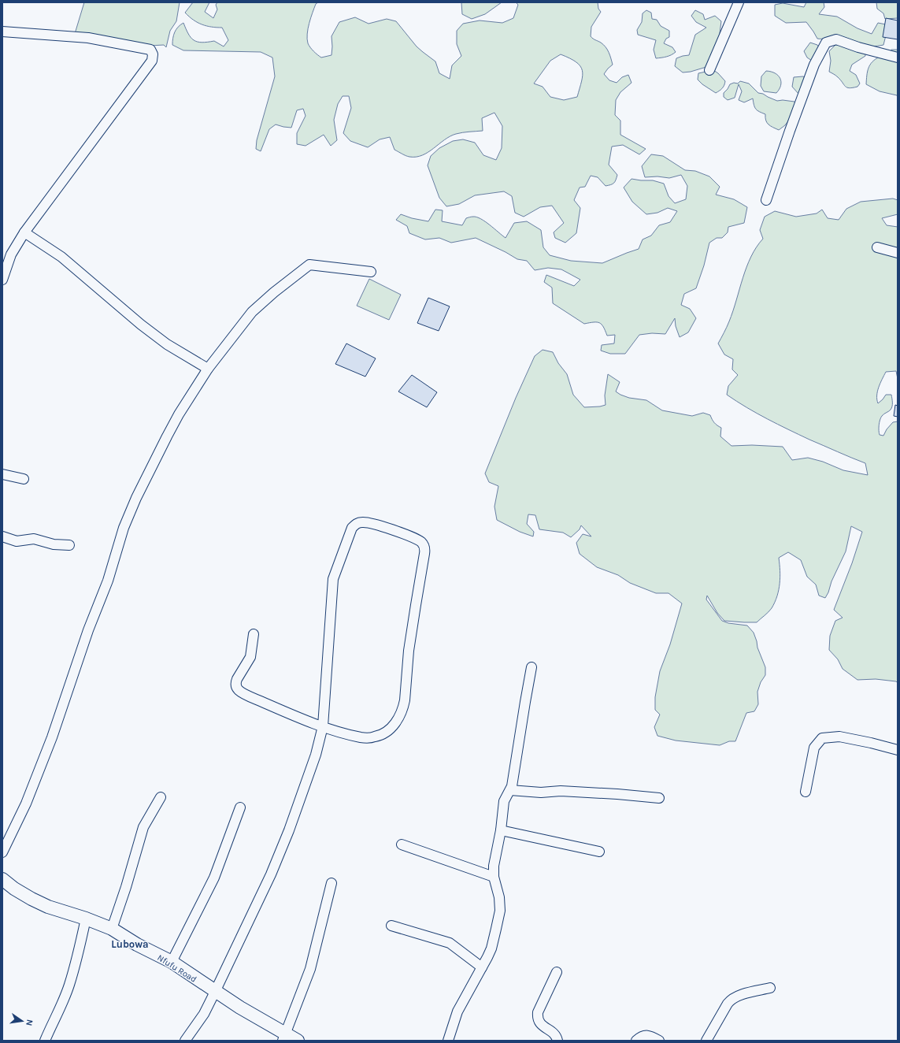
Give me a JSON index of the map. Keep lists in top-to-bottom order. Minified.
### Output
{"streets":{"street":["Nfufu Road"]},"districts":["Lubowa"],"north":"right"}
